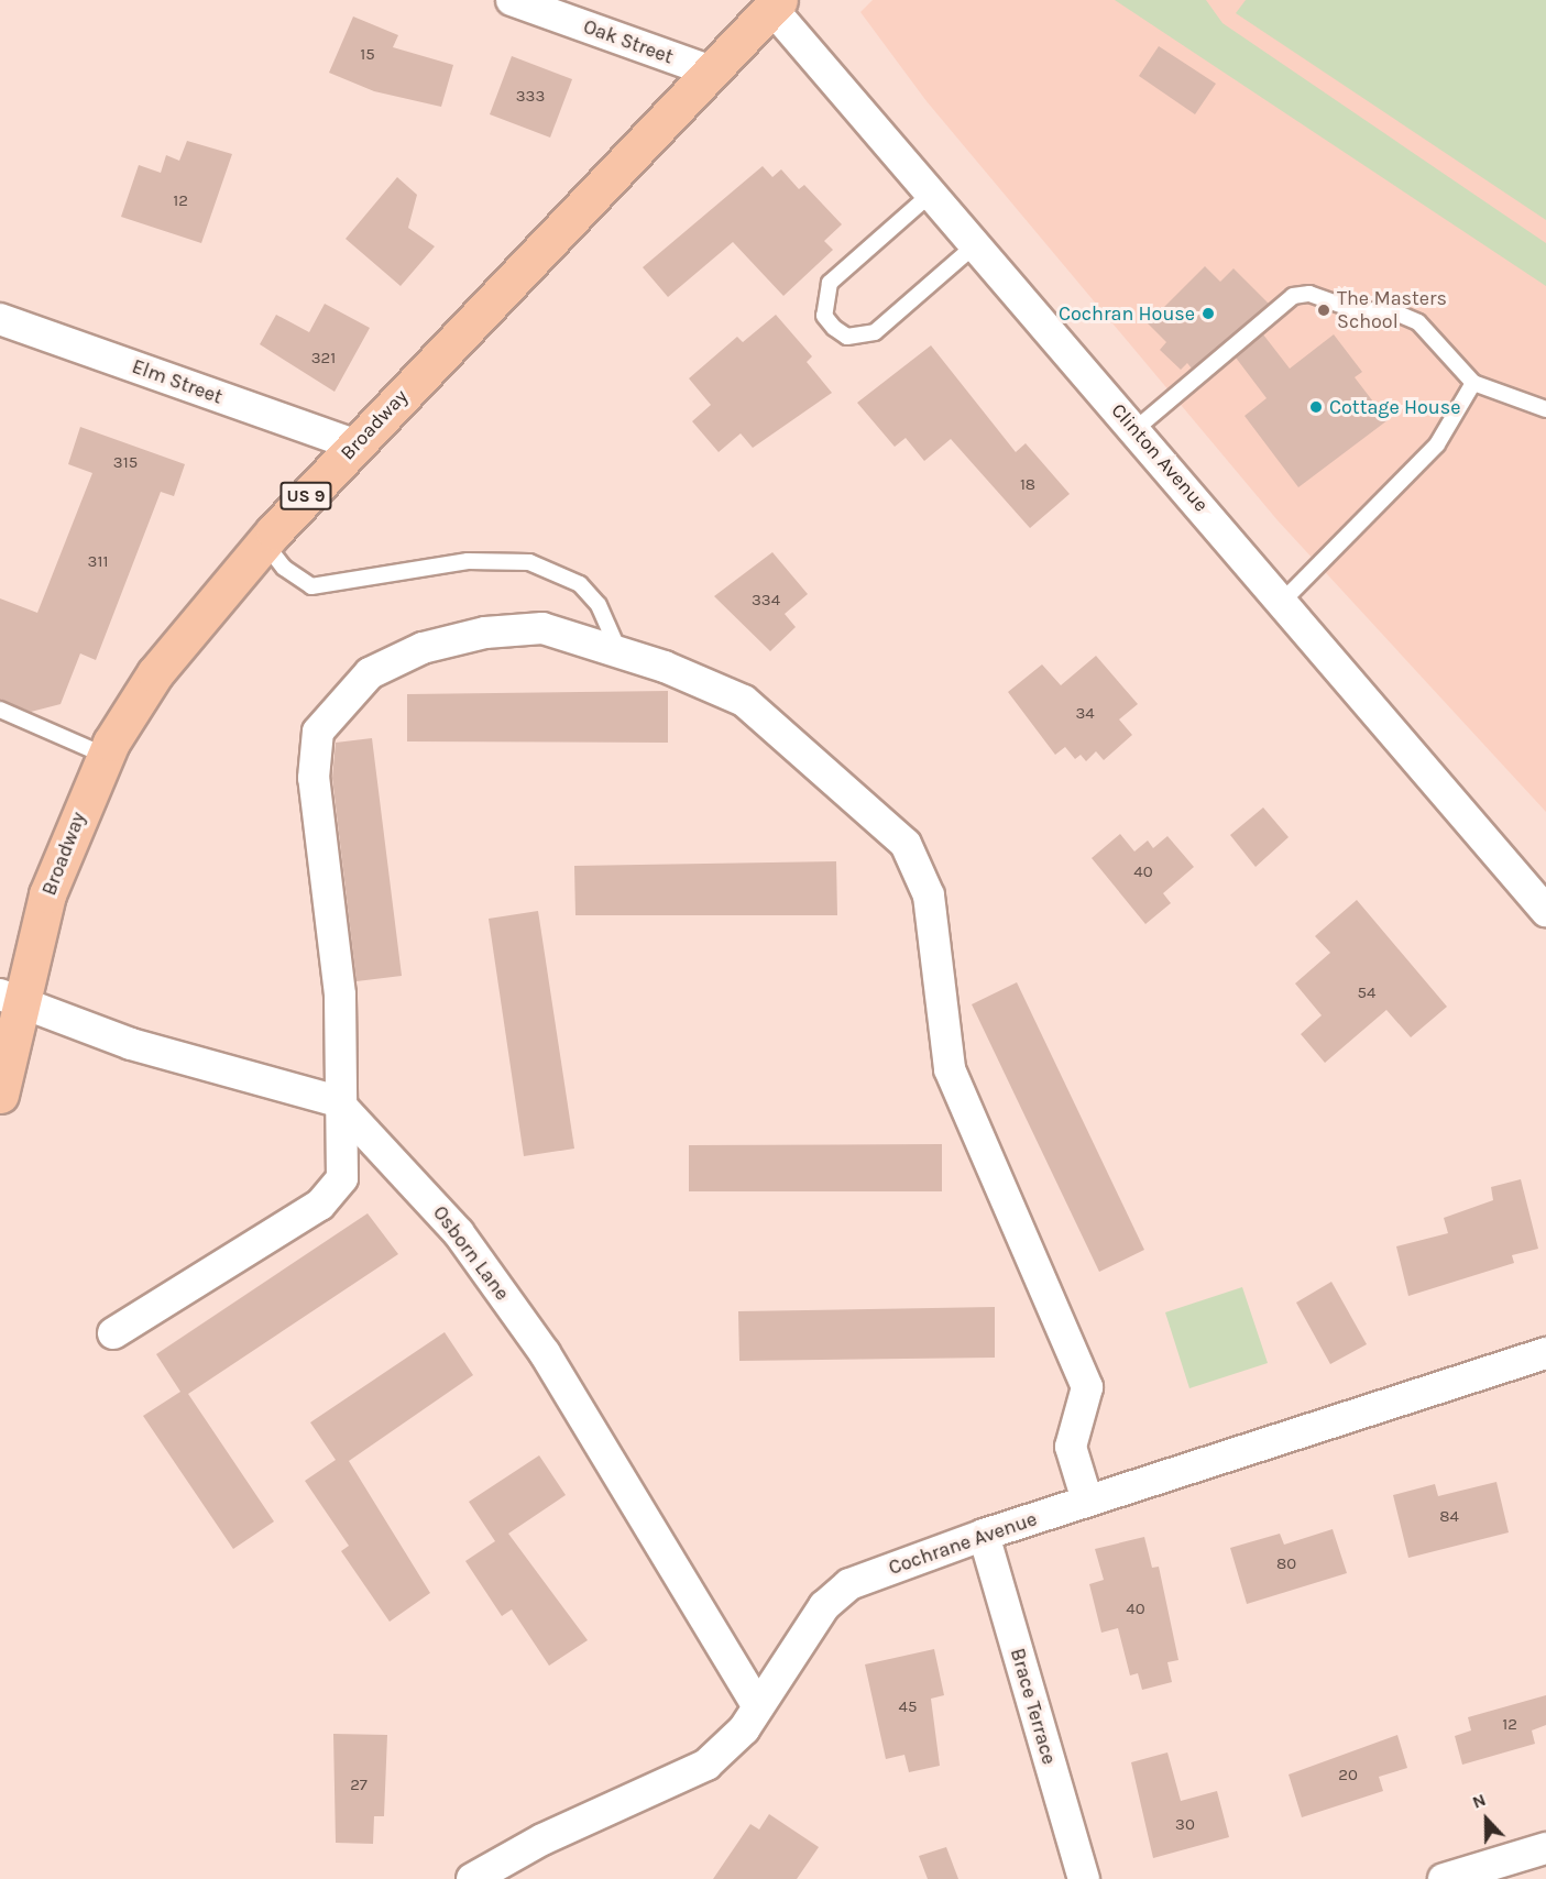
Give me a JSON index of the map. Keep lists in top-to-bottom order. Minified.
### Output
{"streets":{"main road":["Broadway","US 9"],"street":["Oak Street","Elm Street","Clinton Avenue","Osborn Lane","Cochrane Avenue","Brace Terrace"]},"crossings":[["Oak Street","Broadway"],["Elm Street","Broadway"],["Broadway","Clinton Avenue"],["Osborn Lane","Cochrane Avenue"],["Cochrane Avenue","Brace Terrace"]],"places":["The Masters School","Cochran House","Cottage House"],"house_numbers":["15","333","12","321","315","18","311","334","34","40","54","84","80","40","45","12","20","27","30"],"north":"top"}
